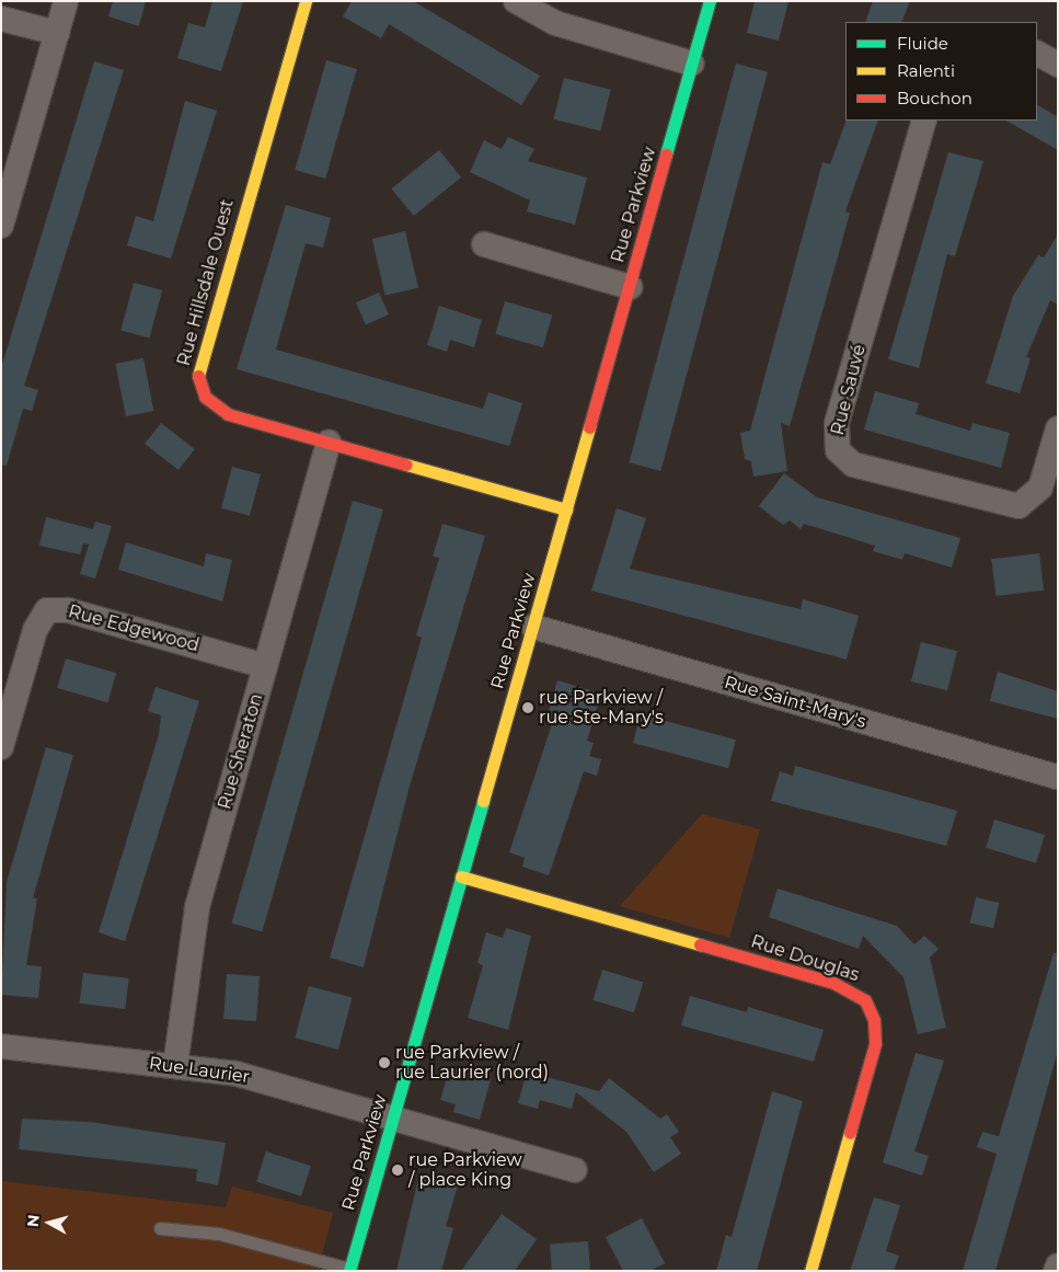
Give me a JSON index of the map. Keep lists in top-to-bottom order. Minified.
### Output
{"streets":{"street":["Rue Parkview","Rue Hillsdale Ouest","Rue Sauvé","Rue Edgewood","Rue Saint-Mary's","Rue Sheraton","Rue Douglas","Rue Laurier"]},"crossings":[["Rue Parkview","Rue Hillsdale Ouest"],["Rue Parkview","Rue Saint-Mary's"],["Rue Parkview","Rue Douglas"],["Rue Parkview","Rue Laurier"],["Rue Hillsdale Ouest","Rue Sheraton"],["Rue Edgewood","Rue Sheraton"],["Rue Sheraton","Rue Laurier"]],"places":["rue Parkview / rue Ste-Mary's","rue Parkview / rue Laurier (nord)","rue Parkview / place King"],"legend":["Fluide","Ralenti","Bouchon"],"north":"left"}
